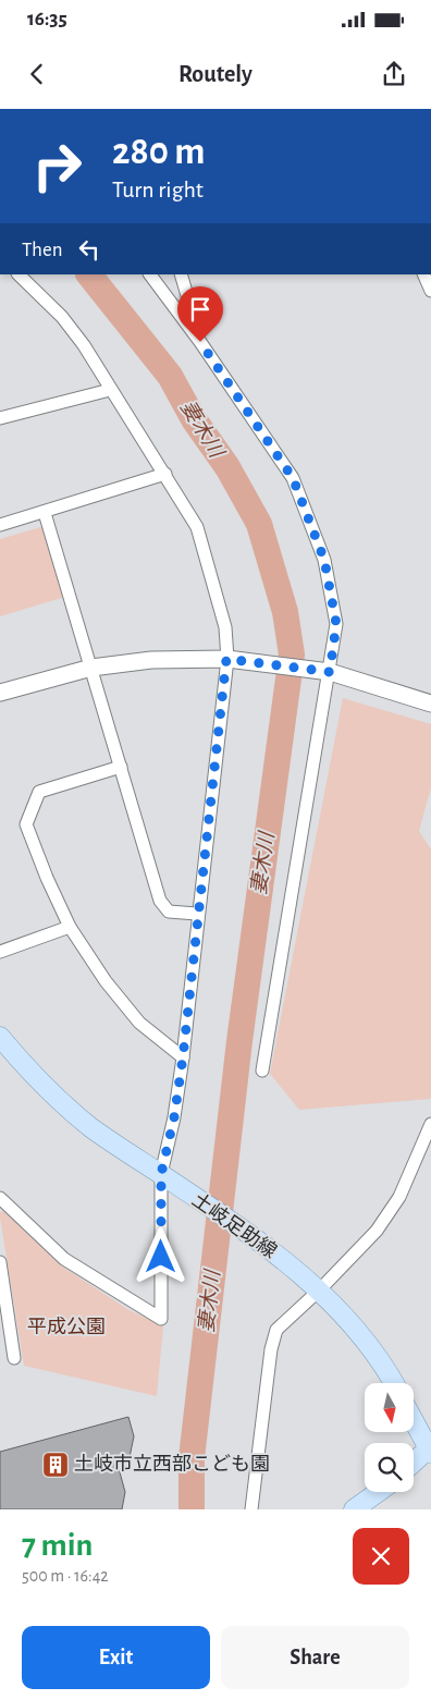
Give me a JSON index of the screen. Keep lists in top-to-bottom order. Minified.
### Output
{"streets":{"main road":["土岐足助線"]},"water":["妻木川"],"parks":["平成公園"],"places":{"building":["土岐市立西部こども園"]},"north":"bottom","page":{"status":"16:35","header":"Routely","turn":["280 m","Turn right"],"then":"Then","heading":["7 min","500 m · 16:42"],"buttons":["Exit","Share"]}}
